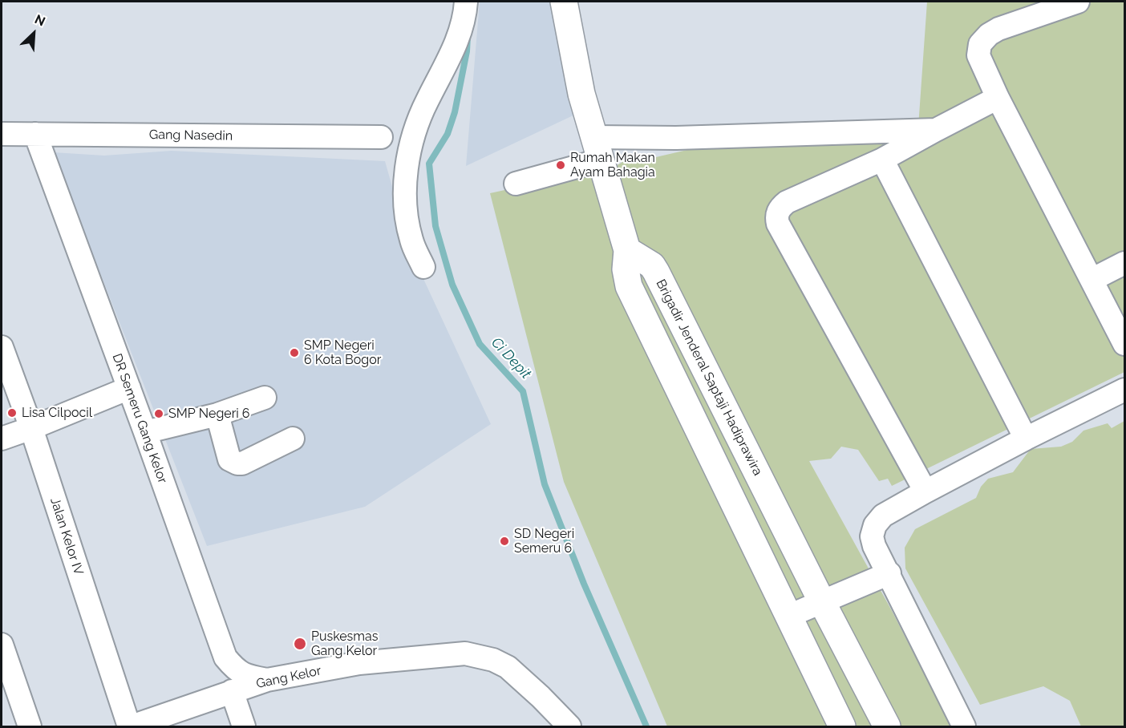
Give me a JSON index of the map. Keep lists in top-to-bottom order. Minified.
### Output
{"streets":{"main road":["Brigadir Jenderal Saptaji Hadiprawira"],"street":["Gang Nasedin","DR Semeru Gang Kelor","Jalan Kelor IV","Gang Kelor"]},"crossings":[["Gang Nasedin","DR Semeru Gang Kelor"],["DR Semeru Gang Kelor","Gang Kelor"],["Jalan Kelor IV","Gang Kelor"]],"water":["Ci Depit"],"places":["Rumah Makan Ayam Bahagia","SMP Negeri 6 Kota Bogor","Lisa Cilpocil","SMP Negeri 6","SD Negeri Semeru 6","Puskesmas Gang Kelor"],"north":"top right"}
